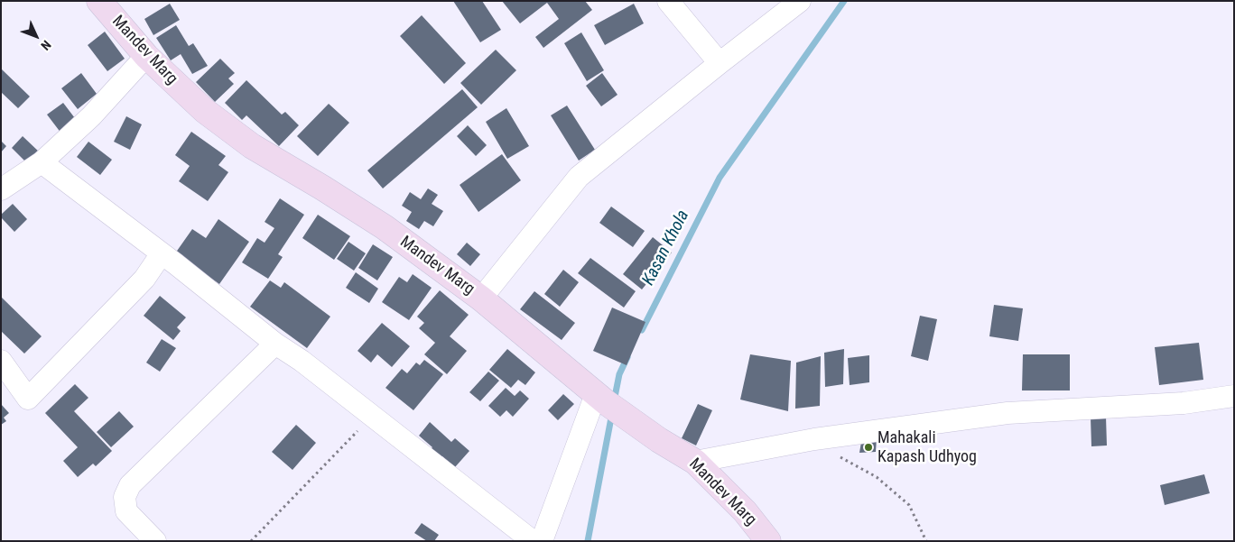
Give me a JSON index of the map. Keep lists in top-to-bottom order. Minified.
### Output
{"streets":{"main road":["Mandev Marg"]},"water":["Kasan Khola"],"places":["Mahakali Kapash Udhyog"],"north":"bottom right"}
